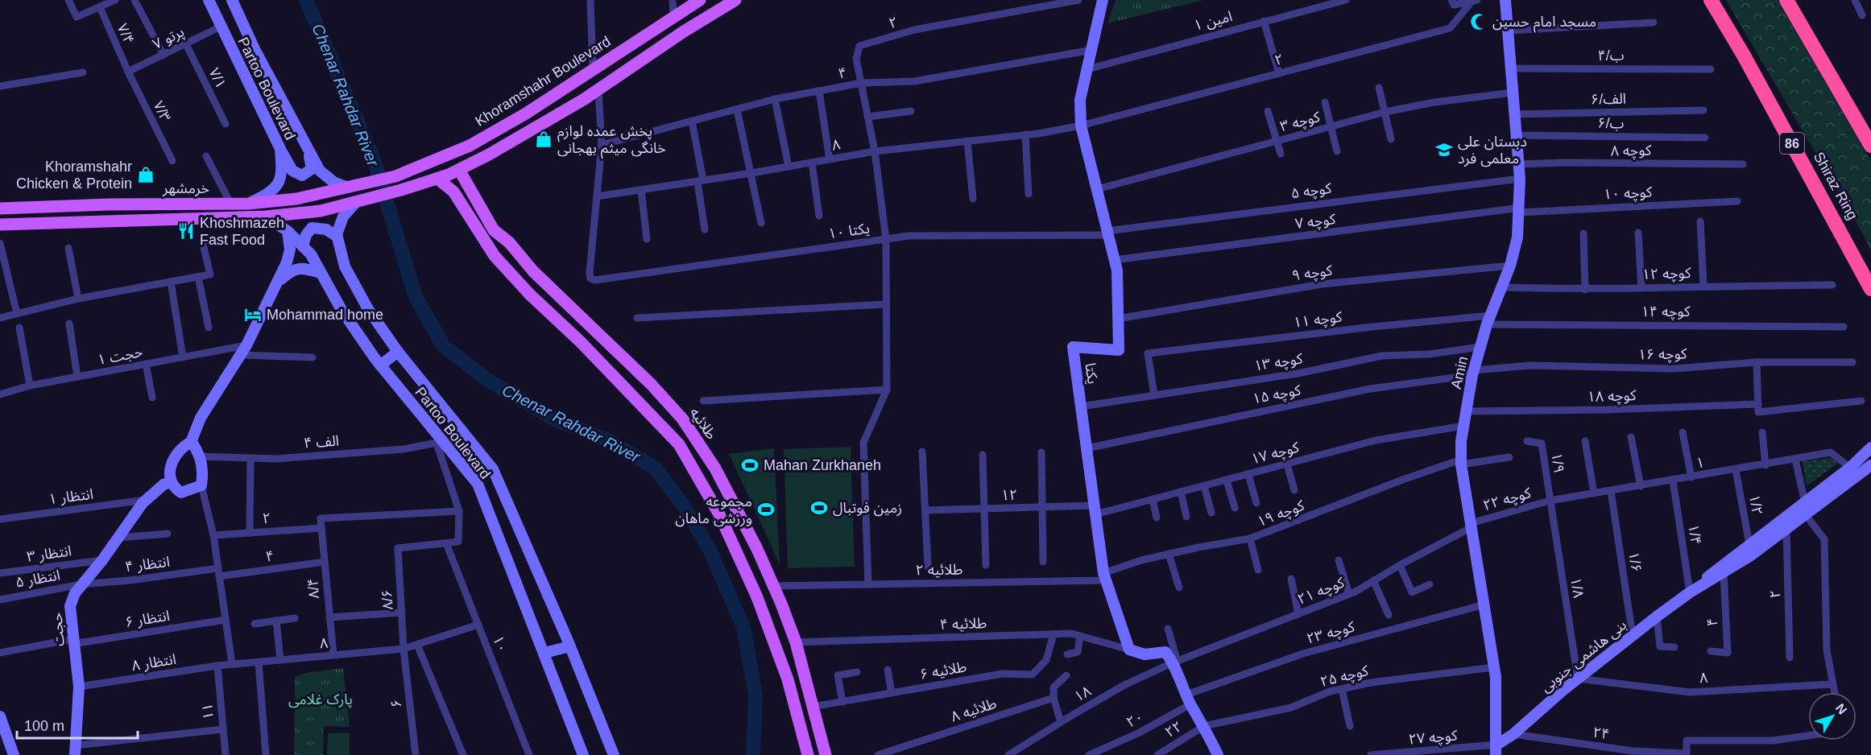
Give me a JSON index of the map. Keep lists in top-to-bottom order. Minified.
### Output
{"streets":{"highway":["86","Shiraz Ring"],"main road":["Khoramshahr Boulevard","خرمشهر","طلائیه"],"street":["امین ۱","۲","۷/۴","پرتو ۷","۴/ب","۴","۷/۱","Partoo Boulevard","۶/الف","۷/۳","کوچه ۳","ب/۶","۸","کوچه ۸","کوچه ۵","کوچه ۱۰","کوچه ۷","۱۰ یکتا","کوچه ۹","کوچه ۱۲","کوچه ۱۴","کوچه ۱۱","کوچه ۱۶","حجت ۱","کوچه ۱۳","Amin","یکتا","کوچه ۱۵","کوچه ۱۸","۴ الف","کوچه ۱۷","۱/۹","۱","۱۲","انتظار ۱","کوچه ۲۲","۱/۲","کوچه ۱۹","۱/۴","انتظار ۳","۱/۶","انتظار ۴","طلائیه ۲","انتظار ۵","۱/۸","۸/۴","کوچه ۲۱","۸/۶","انتظار ۶","طلائیه ۴","حجت","کوچه ۲۳","۱۰","بنی هاشمی جنوبی","انتظار ۸","طلائیه ۶","کوچه ۲۵","۱۸","۶","طلائیه ۸","۱۱","۲۰","۲۲","۲۴","کوچه ۲۷"]},"crossings":[["امین ۱","یکتا"],["۲","۴"],["۲","۸"],["۲","یکتا"],["۲","۸/۴"],["۲","بنی هاشمی جنوبی"],["۷/۴","پرتو ۷"],["۷/۴","۷/۳"],["پرتو ۷","۷/۱"],["پرتو ۷","Partoo Boulevard"],["پرتو ۷","۷/۳"],["۴/ب","Amin"],["۴","یکتا"],["۴","۸/۴"],["۴","بنی هاشمی جنوبی"],["Khoramshahr Boulevard","خرمشهر"],["Partoo Boulevard","خرمشهر"],["Partoo Boulevard","۴ الف"],["۶/الف","Amin"],["کوچه ۳","Amin"],["کوچه ۳","یکتا"],["ب/۶","Amin"],["۸","۱۰ یکتا"],["۸","یکتا"],["۸","۱/۸"],["۸","۸/۴"],["۸","۸/۶"],["۸","۱۰"],["۸","بنی هاشمی جنوبی"],["۸","انتظار ۸"],["۸","۶"],["کوچه ۸","Amin"],["خرمشهر","طلائیه"],["کوچه ۵","۱۰ یکتا"],["کوچه ۵","Amin"],["کوچه ۵","یکتا"],["کوچه ۱۰","کوچه ۷"],["کوچه ۱۰","Amin"],["کوچه ۷","Amin"],["کوچه ۷","یکتا"],["۱۰ یکتا","یکتا"],["کوچه ۹","Amin"],["کوچه ۹","یکتا"],["کوچه ۱۲","Amin"],["کوچه ۱۴","کوچه ۱۱"],["کوچه ۱۴","Amin"],["کوچه ۱۱","کوچه ۱۳"],["کوچه ۱۱","Amin"],["کوچه ۱۶","Amin"],["کوچه ۱۶","کوچه ۱۵"],["کوچه ۱۳","Amin"],["کوچه ۱۳","یکتا"],["Amin","کوچه ۱۵"],["Amin","کوچه ۱۸"],["Amin","کوچه ۱۷"],["Amin","کوچه ۲۲"],["Amin","کوچه ۱۹"],["Amin","کوچه ۲۱"],["Amin","کوچه ۲۳"],["Amin","بنی هاشمی جنوبی"],["Amin","کوچه ۲۵"],["Amin","کوچه ۲۷"],["یکتا","کوچه ۱۵"],["یکتا","کوچه ۱۷"],["یکتا","۱۲"],["یکتا","کوچه ۱۹"],["یکتا","طلائیه ۲"],["یکتا","طلائیه ۴"],["طلائیه","طلائیه ۲"],["طلائیه","طلائیه ۴"],["طلائیه","طلائیه ۶"],["۴ الف","حجت"],["کوچه ۱۷","۱۲"],["۱/۹","۱"],["۱/۹","کوچه ۲۲"],["۱/۹","۱/۸"],["۱","کوچه ۲۲"],["۱","۱/۲"],["۱","۱/۴"],["۱","۱/۶"],["۱","۱/۸"],["۱","بنی هاشمی جنوبی"],["انتظار ۱","حجت"],["کوچه ۲۲","۱/۸"],["کوچه ۲۲","کوچه ۲۱"],["۱/۲","بنی هاشمی جنوبی"],["کوچه ۱۹","طلائیه ۲"],["۱/۴","بنی هاشمی جنوبی"],["انتظار ۳","حجت"],["۱/۶","بنی هاشمی جنوبی"],["انتظار ۴","انتظار ۵"],["انتظار ۴","حجت"],["انتظار ۵","حجت"],["۱/۸","بنی هاشمی جنوبی"],["کوچه ۲۱","۱۸"],["۸/۶","۱۰"],["۸/۶","۶"],["انتظار ۶","حجت"],["طلائیه ۴","طلائیه ۶"],["حجت","انتظار ۸"],["کوچه ۲۳","۲۰"],["بنی هاشمی جنوبی","۲۴"],["بنی هاشمی جنوبی","کوچه ۲۷"],["انتظار ۸","۱۱"],["کوچه ۲۵","۲۲"]],"water":["Chenar Rahdar River"],"parks":["پارک غلامی"],"places":{"mosque":["مسجد امام حسین"],"shop":["پخش عمده لوازم خانگی میثم بهجانی","Khoramshahr Chicken & Protein"],"school or university":["دبستان علی معلمی فرد"],"restaurant":["Khoshmazeh Fast Food"],"hotel":["Mohammad home"],"sports":["Mahan Zurkhaneh","زمین فوتبال","مجموعه ورزشی ماهان"]},"scale_bar":"100 m","north":"top right"}
